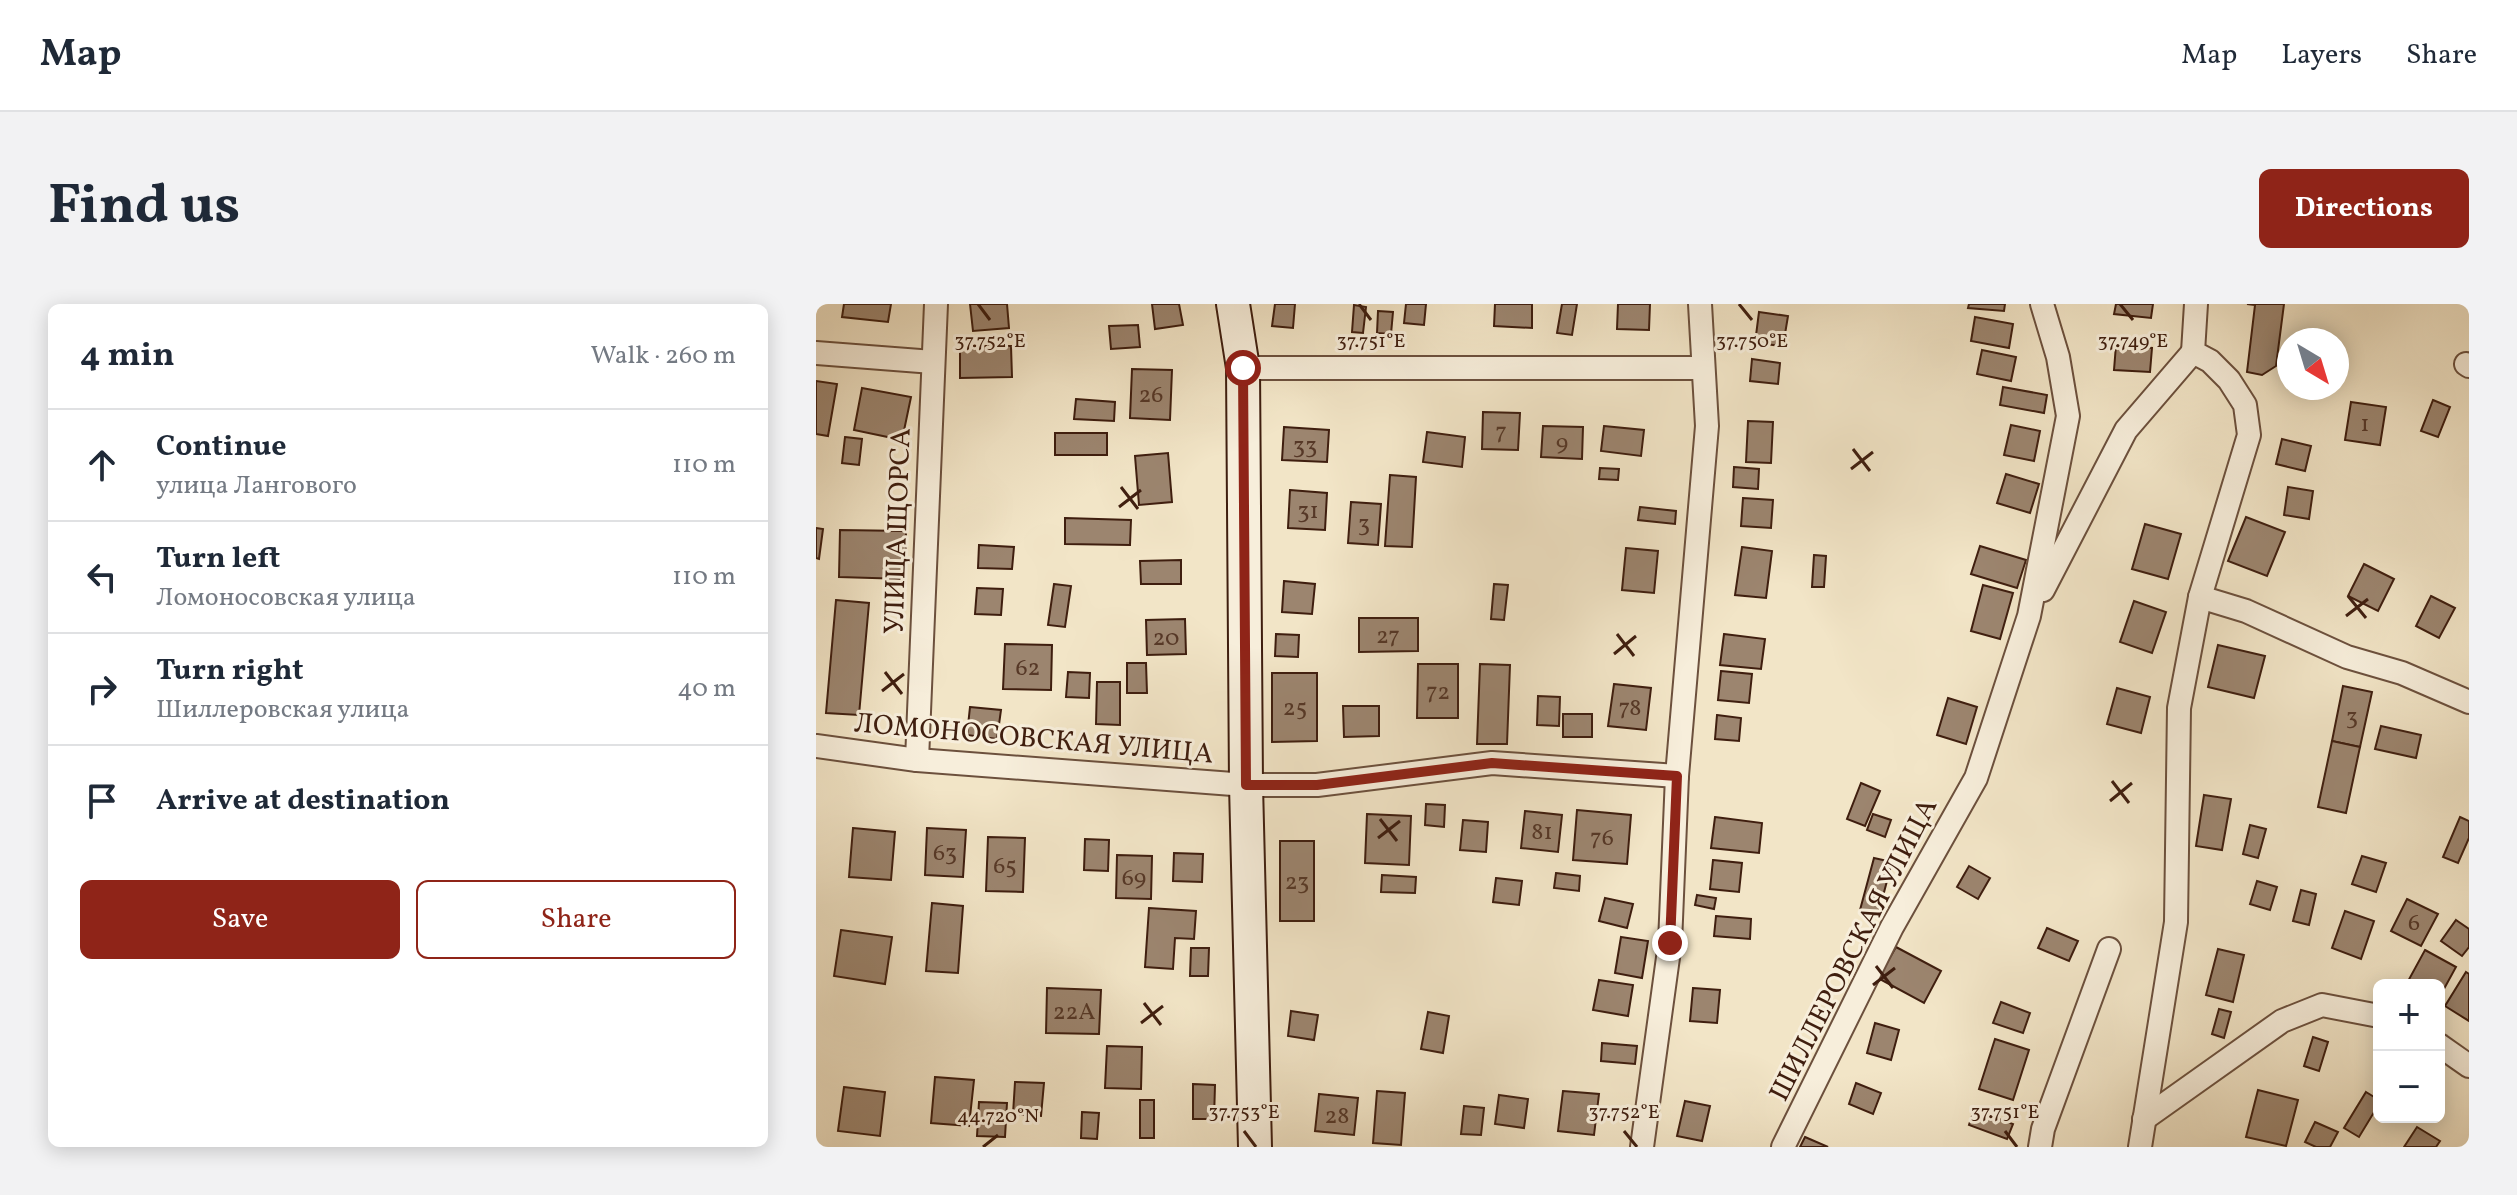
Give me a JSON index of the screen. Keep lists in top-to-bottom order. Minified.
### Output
{"streets":{"street":["УЛИЦА ЩОРСА","ЛОМОНОСОВСКАЯ УЛИЦА","ШИЛЛЕРОВСКАЯ УЛИЦА"]},"crossings":[["УЛИЦА ЩОРСА","ЛОМОНОСОВСКАЯ УЛИЦА"]],"house_numbers":["26","1","7","9","33","31","3","27","20","62","72","25","78","3","81","76","63","65","69","23","6","22А","28"],"north":"bottom right","page":{"header":"Map","nav":["Map","Layers","Share"],"title":"Find us","buttons":["Directions",["Save","Share"]],"heading":["4 min","Walk · 260 m"],"list":[["Continue","улица Лангового","110 m"],["Turn left","Ломоносовская улица","110 m"],["Turn right","Шиллеровская улица","40 m"],"Arrive at destination"],"map_buttons":["+","−"]},"coordinates":["37.752°E","37.751°E","37.750°E","37.749°E","37.753°E","44.720°N"]}
